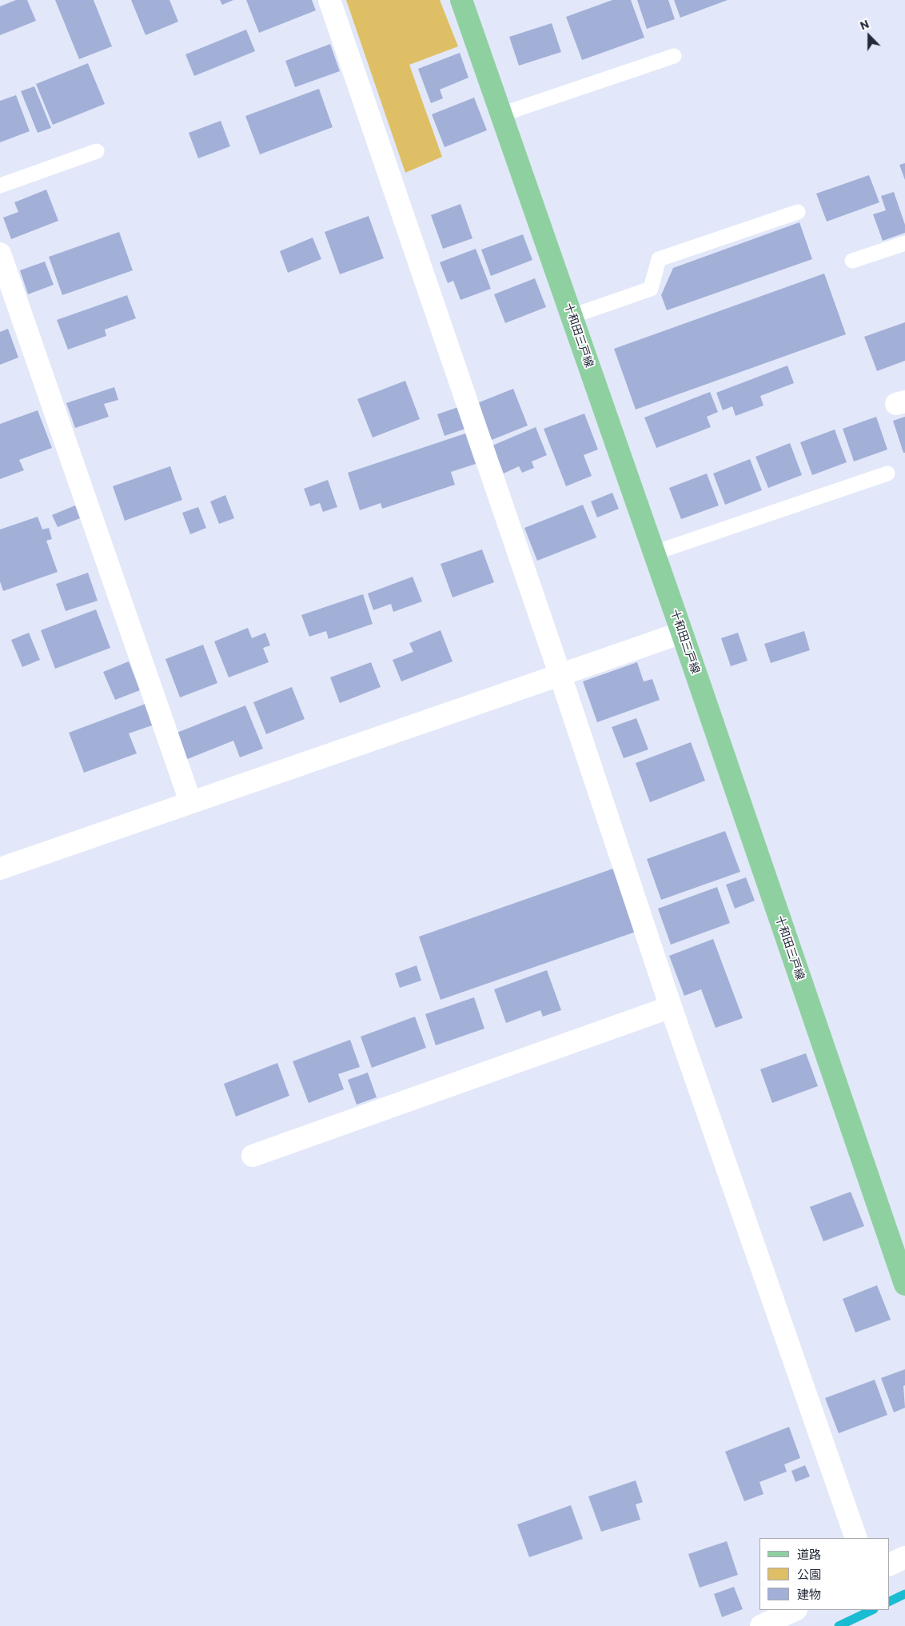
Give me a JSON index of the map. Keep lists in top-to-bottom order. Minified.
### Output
{"streets":{"main road":["十和田三戸線"]},"legend":["道路","公園","建物"],"north":"top"}
